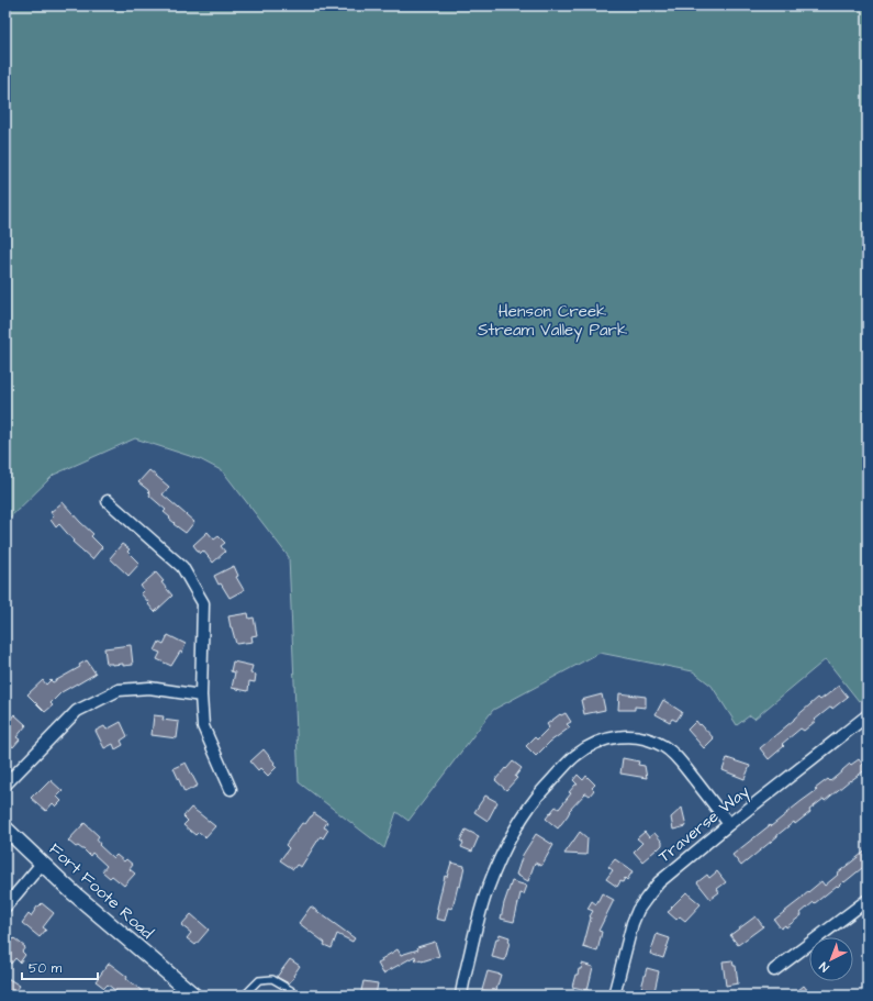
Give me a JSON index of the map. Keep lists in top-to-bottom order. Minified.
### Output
{"streets":{"street":["Traverse Way","Fort Foote Road"]},"parks":["Henson Creek Stream Valley Park"],"scale_bar":"50 m","north":"bottom left"}
